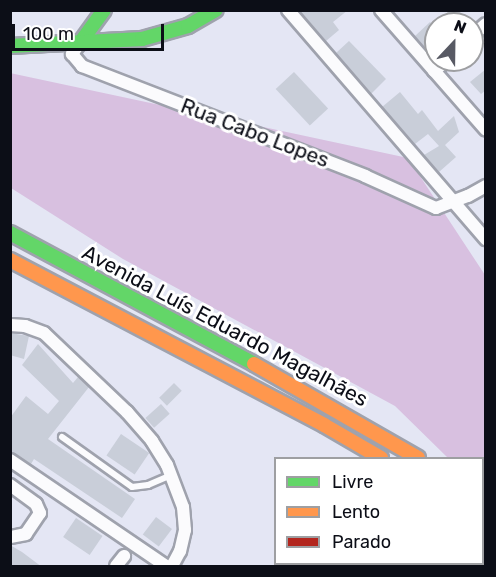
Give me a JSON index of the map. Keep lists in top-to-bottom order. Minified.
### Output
{"streets":{"main road":["Avenida Luís Eduardo Magalhães"],"street":["Rua Cabo Lopes"]},"legend":["Livre","Lento","Parado"],"scale_bar":"100 m","north":"top"}
